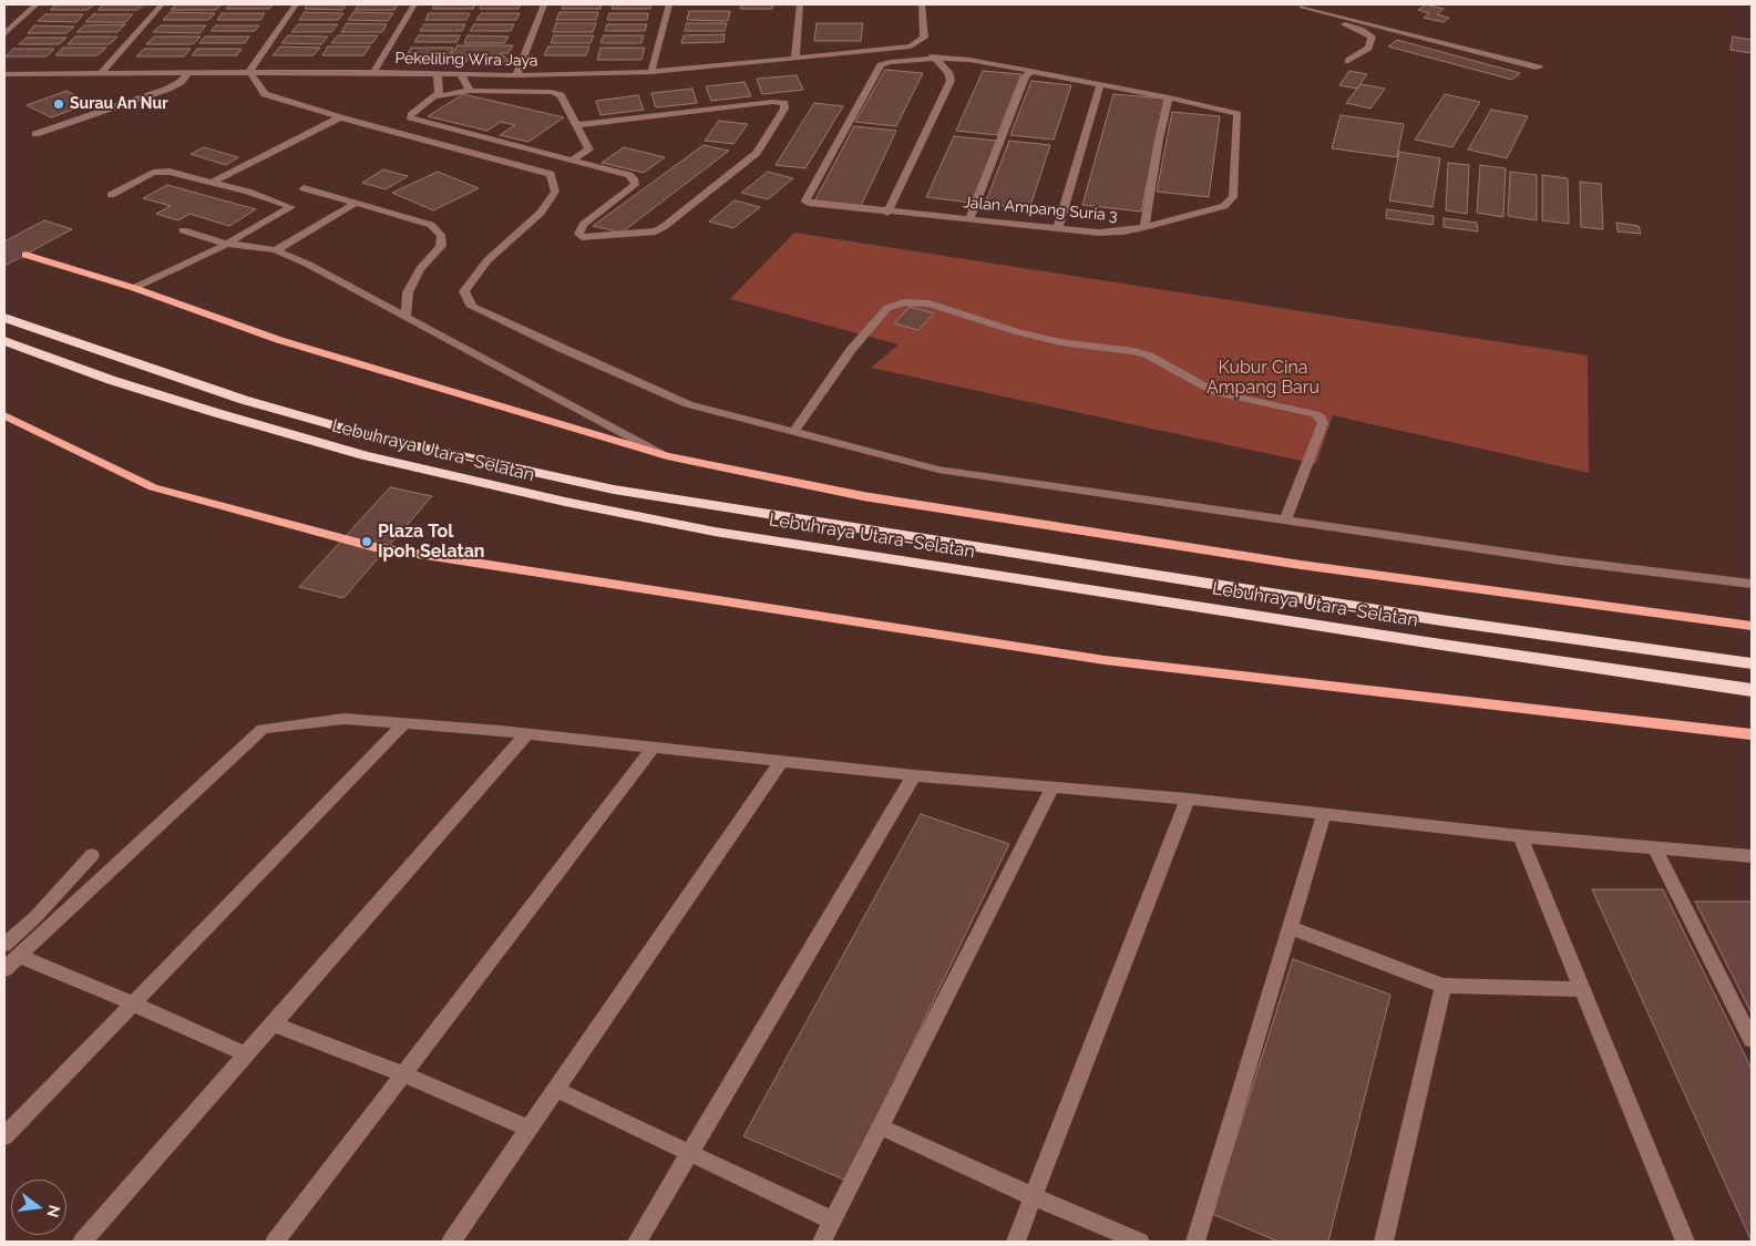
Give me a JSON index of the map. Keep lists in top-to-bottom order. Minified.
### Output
{"streets":{"highway":["Lebuhraya Utara–Selatan"],"street":["Pekeliling Wira Jaya","Jalan Ampang Suria 3"]},"parks":["Kubur Cina Ampang Baru"],"places":["Surau An Nur","Plaza Tol Ipoh Selatan"],"north":"right"}
